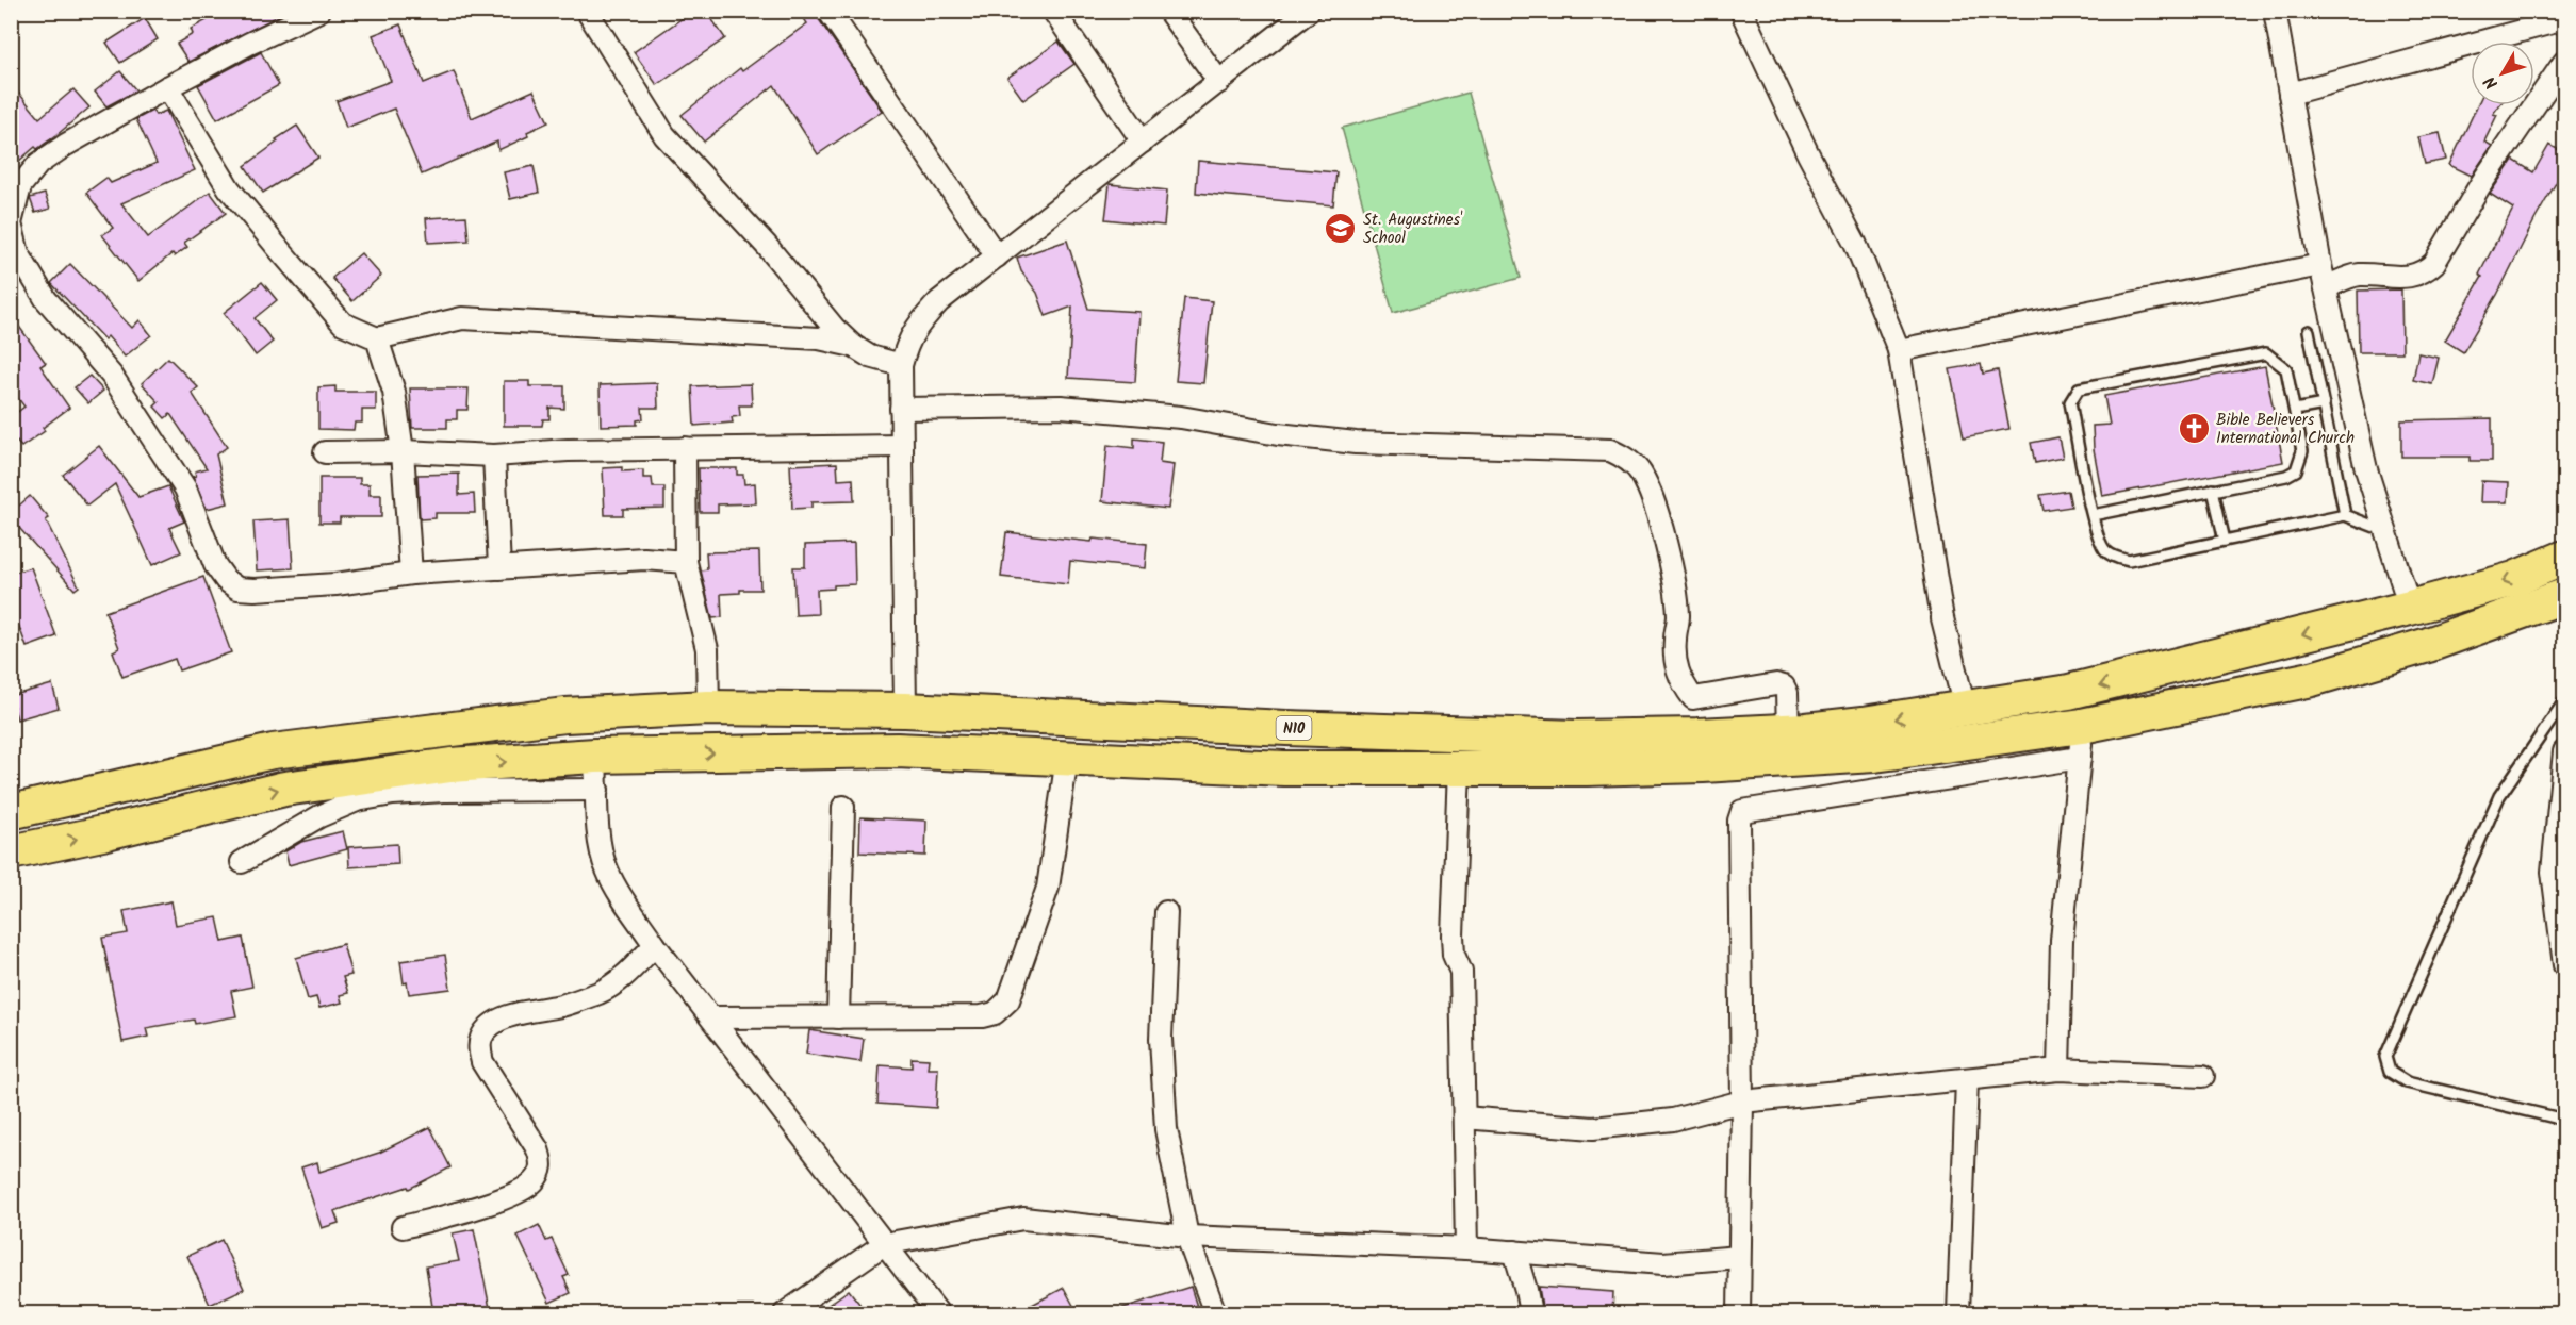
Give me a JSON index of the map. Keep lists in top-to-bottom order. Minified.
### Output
{"streets":{"main road":["N10"]},"places":{"school or university":["St. Augustines' School"],"church":["Bible Believers International Church"]},"north":"bottom left"}
